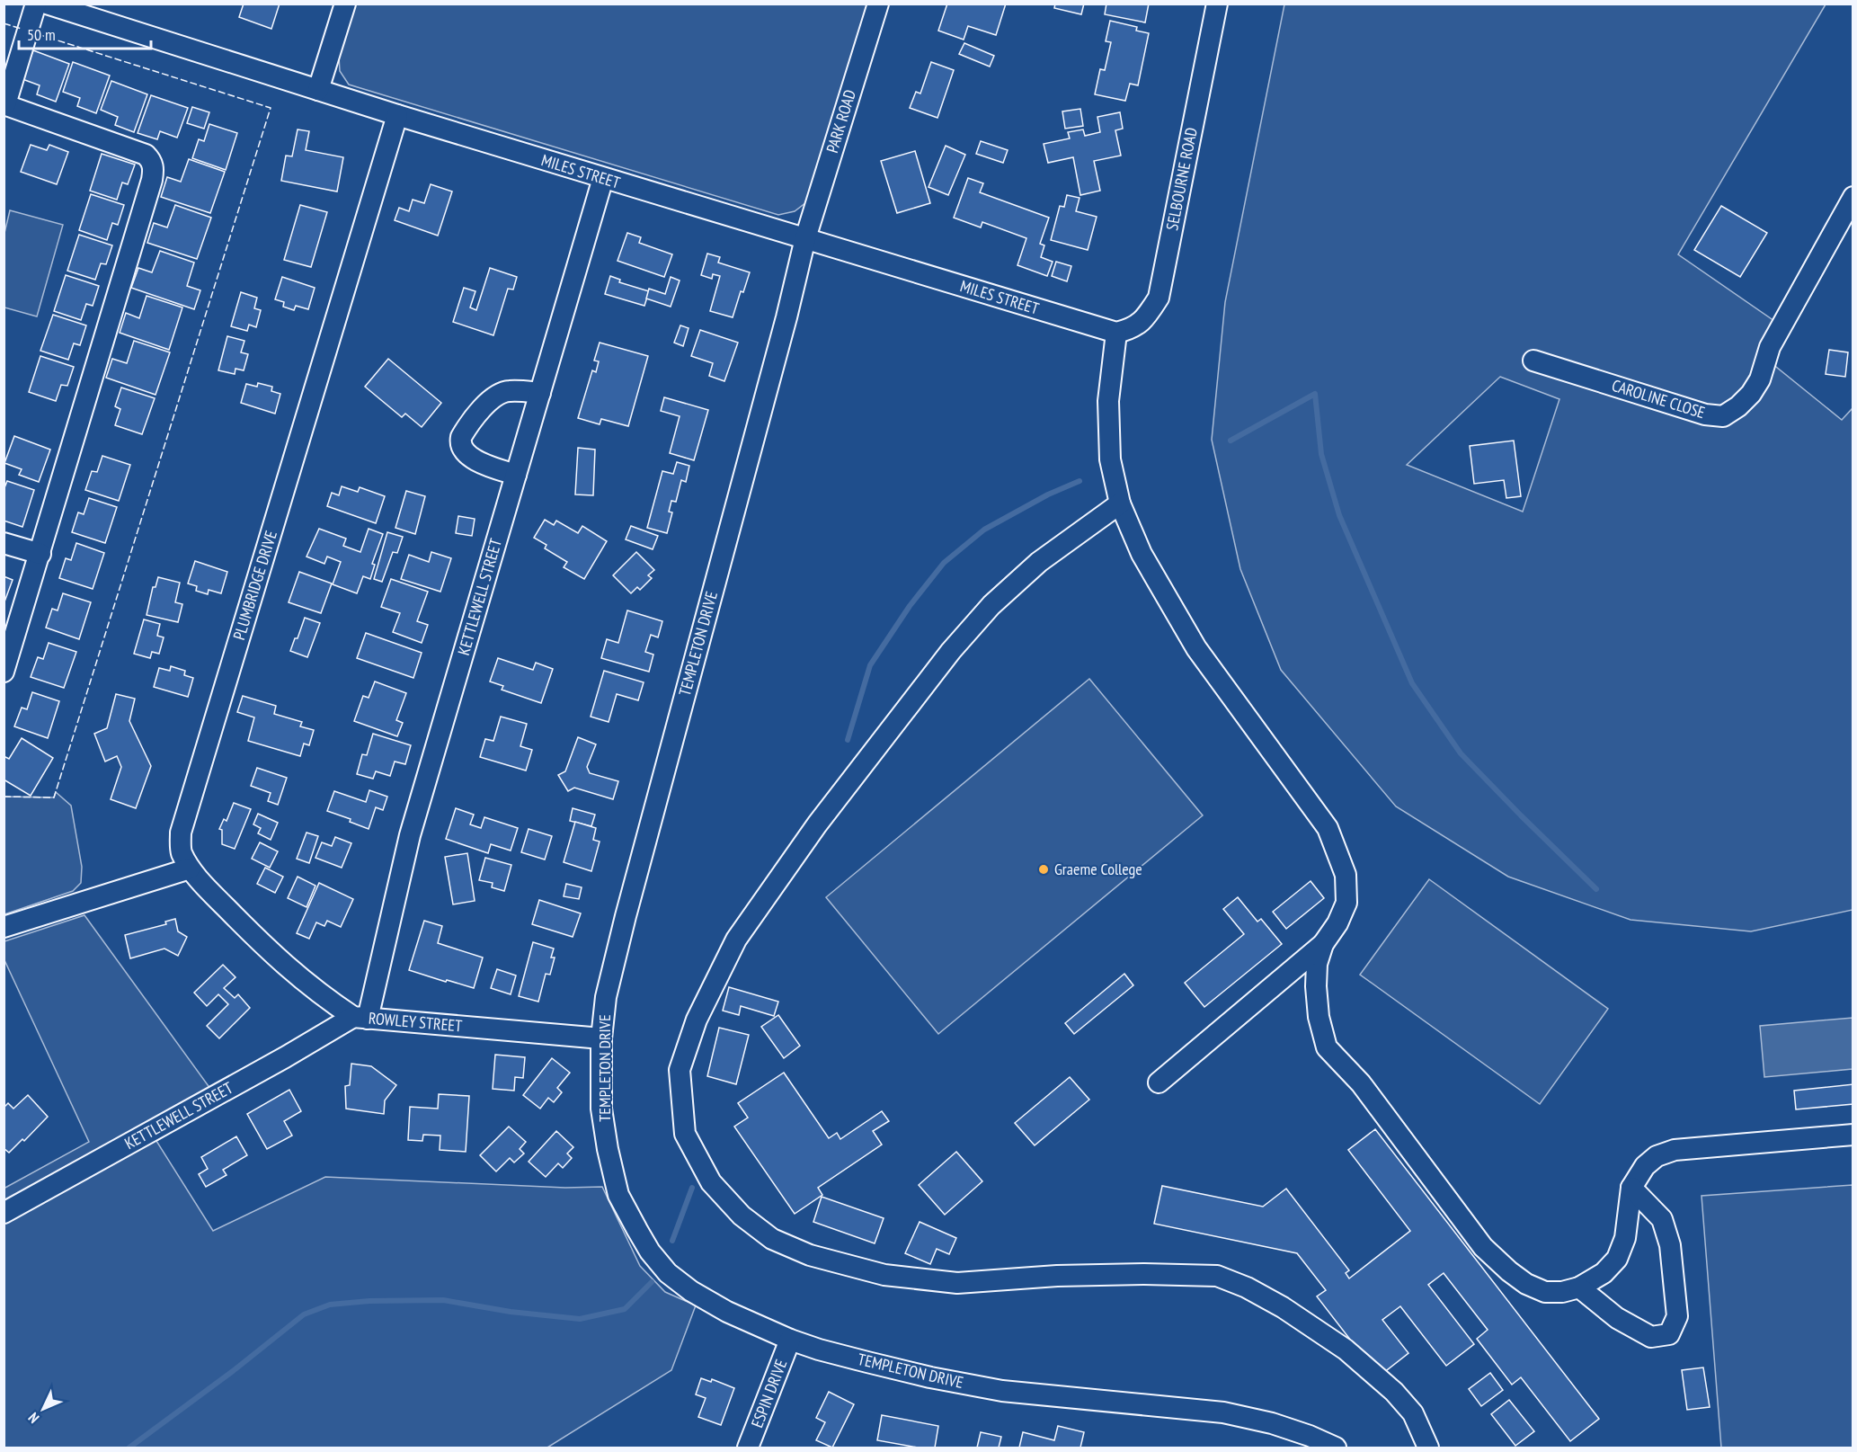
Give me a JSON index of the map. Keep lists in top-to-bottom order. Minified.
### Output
{"streets":{"street":["PARK ROAD","MILES STREET","SELBOURNE ROAD","CAROLINE CLOSE","PLUMBRIDGE DRIVE","KETTLEWELL STREET","TEMPLETON DRIVE","ROWLEY STREET","ESPIN DRIVE"]},"crossings":[["PARK ROAD","MILES STREET"],["PARK ROAD","TEMPLETON DRIVE"],["MILES STREET","SELBOURNE ROAD"],["MILES STREET","PLUMBRIDGE DRIVE"],["MILES STREET","KETTLEWELL STREET"],["MILES STREET","TEMPLETON DRIVE"],["PLUMBRIDGE DRIVE","ROWLEY STREET"],["KETTLEWELL STREET","ROWLEY STREET"],["TEMPLETON DRIVE","ROWLEY STREET"],["TEMPLETON DRIVE","ESPIN DRIVE"]],"places":["Graeme College"],"scale_bar":"50 m","north":"bottom left"}
